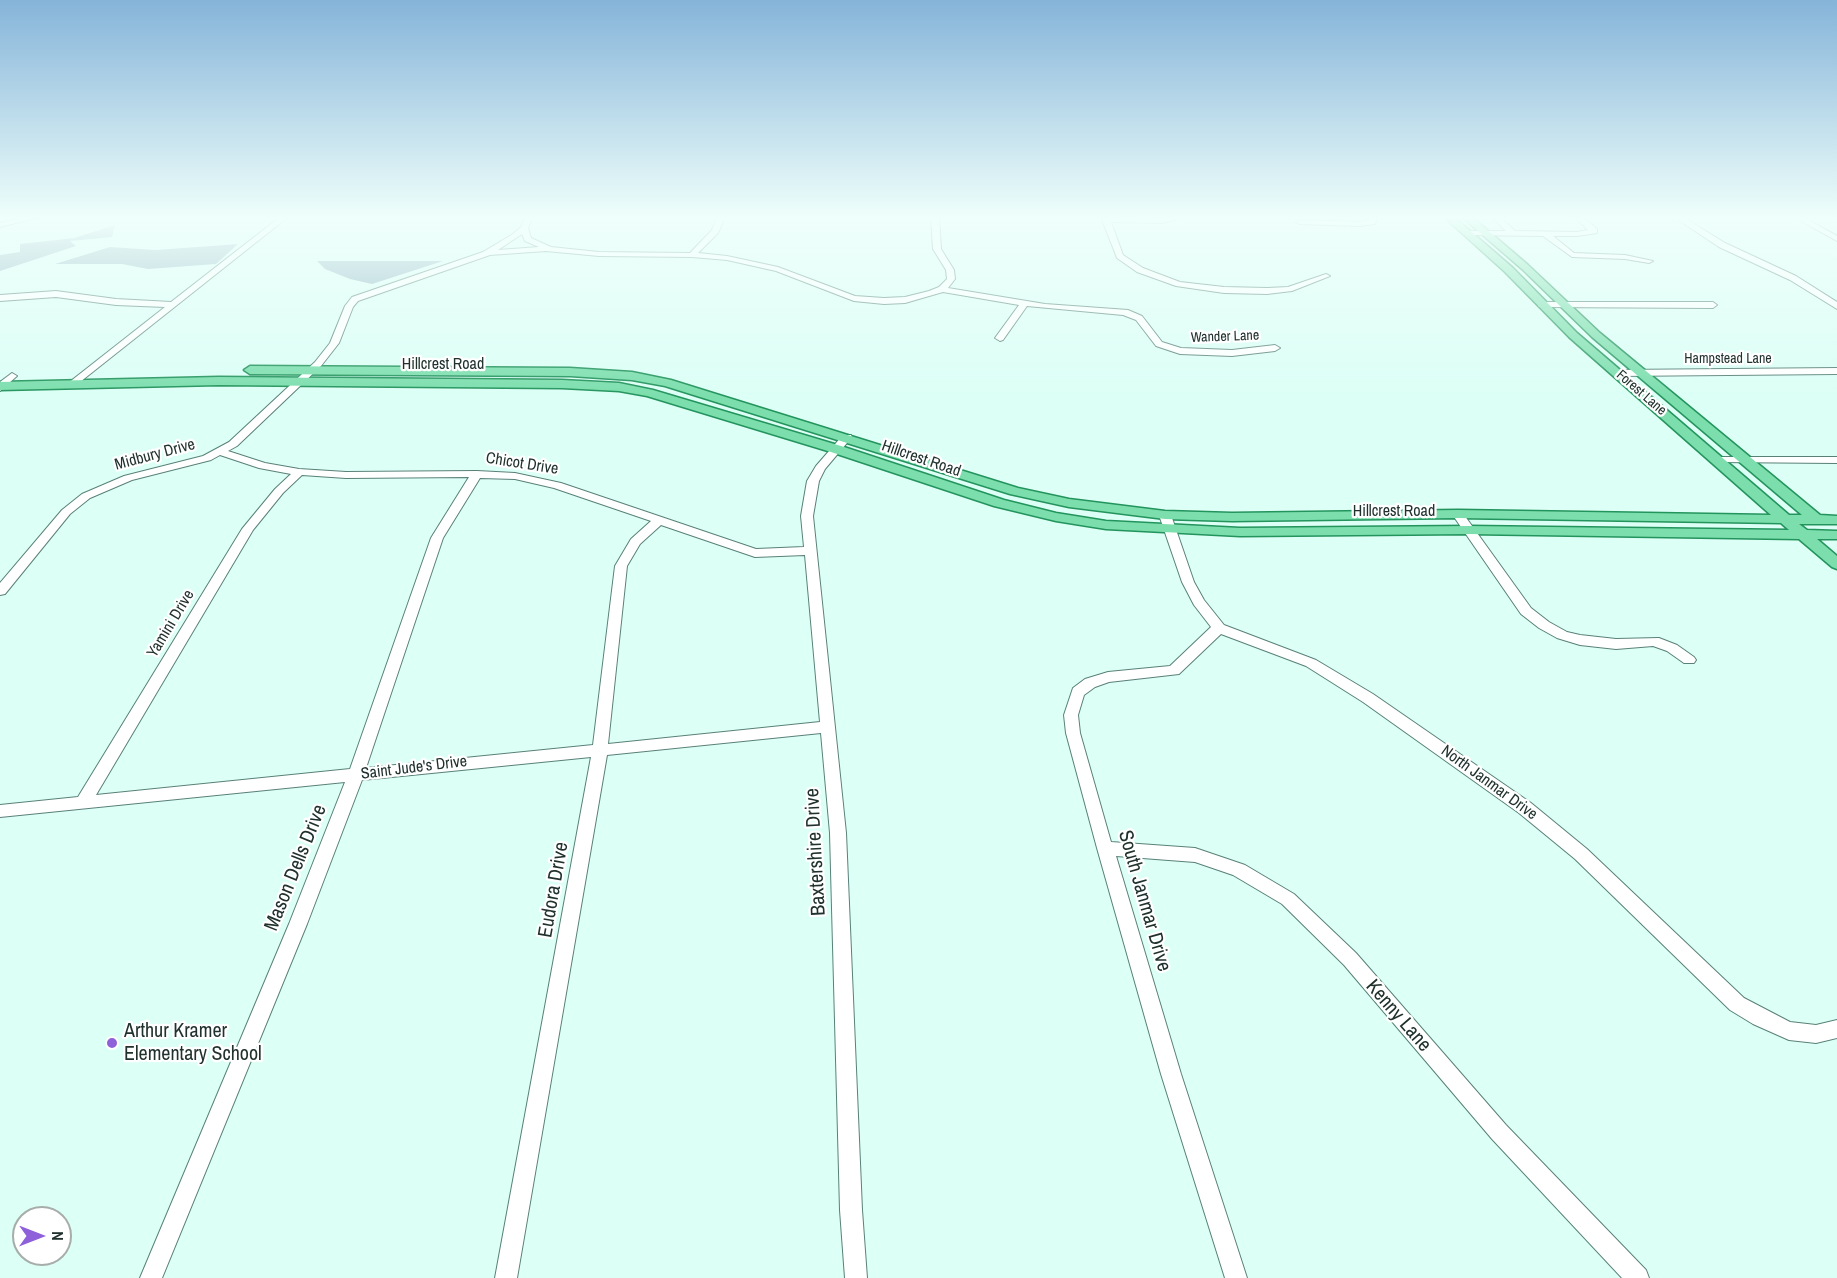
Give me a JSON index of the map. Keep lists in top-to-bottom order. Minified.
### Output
{"streets":{"main road":["Hillcrest Road","Forest Lane"],"street":["Wander Lane","Hampstead Lane","Midbury Drive","Chicot Drive","Yamini Drive","Saint Jude's Drive","North Janmar Drive","Baxtershire Drive","Mason Dells Drive","Eudora Drive","South Janmar Drive","Kenny Lane"]},"crossings":[["Hampstead Lane","Forest Lane"],["Hillcrest Road","Forest Lane"],["Hillcrest Road","Midbury Drive"],["Hillcrest Road","Baxtershire Drive"],["Midbury Drive","Chicot Drive"],["Chicot Drive","Yamini Drive"],["Chicot Drive","Baxtershire Drive"],["Chicot Drive","Mason Dells Drive"],["Chicot Drive","Eudora Drive"],["Yamini Drive","Saint Jude's Drive"],["Saint Jude's Drive","Baxtershire Drive"],["Saint Jude's Drive","Mason Dells Drive"],["Saint Jude's Drive","Eudora Drive"],["North Janmar Drive","South Janmar Drive"],["South Janmar Drive","Kenny Lane"]],"places":["Arthur Kramer Elementary School"],"north":"right"}
